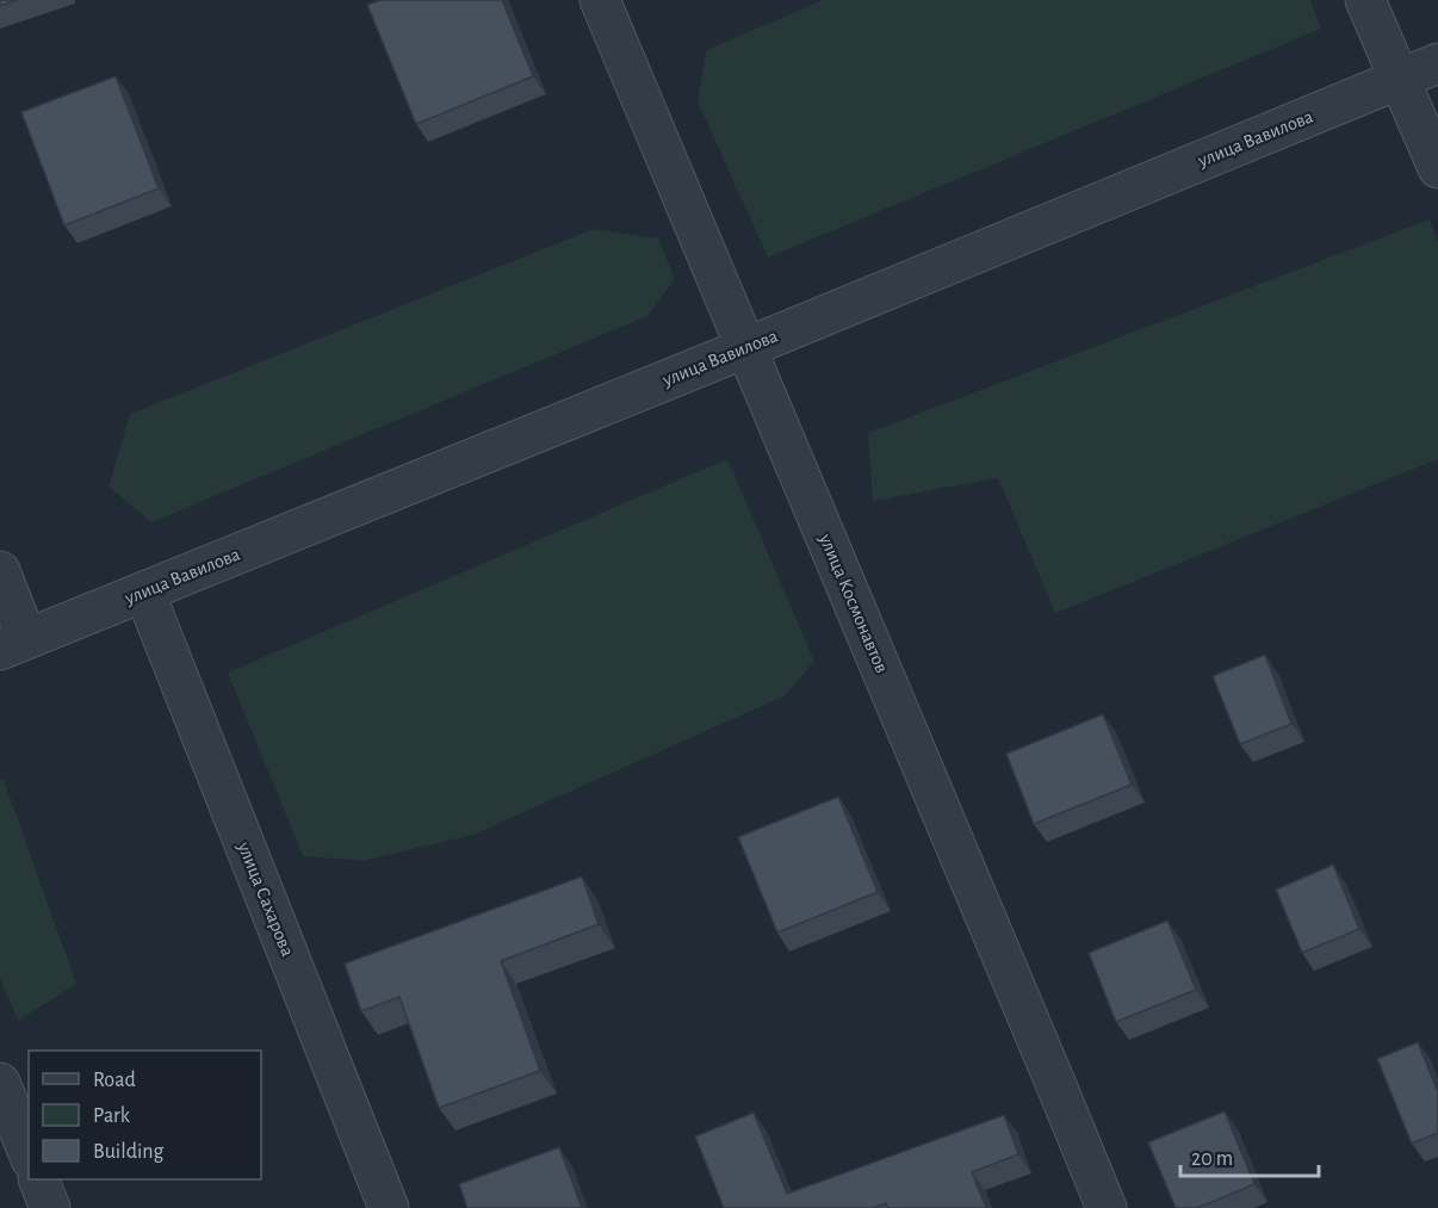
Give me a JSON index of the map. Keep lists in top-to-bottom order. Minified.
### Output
{"streets":{"street":["улица Вавилова","улица Космонавтов","улица Сахарова"]},"crossings":[["улица Вавилова","улица Космонавтов"],["улица Вавилова","улица Сахарова"]],"legend":["Road","Park","Building"],"scale_bar":"20 m"}
